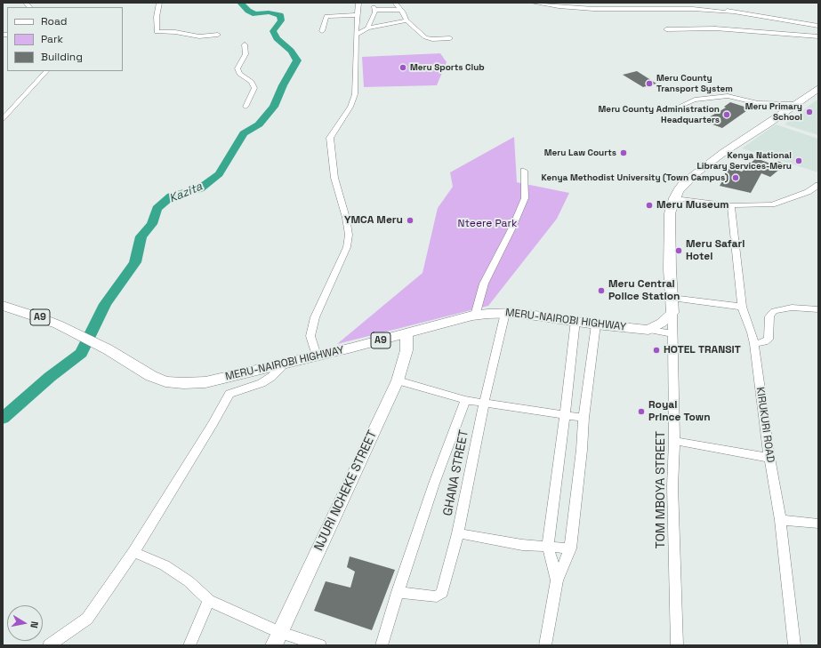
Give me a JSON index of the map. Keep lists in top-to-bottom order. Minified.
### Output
{"streets":{"highway":["A9","MERU-NAIROBI HIGHWAY"],"main road":["NJURI NCHEKE STREET"],"street":["KIRUKURI ROAD","GHANA STREET","TOM MBOYA STREET"]},"crossings":[["MERU-NAIROBI HIGHWAY","GHANA STREET"],["MERU-NAIROBI HIGHWAY","NJURI NCHEKE STREET"]],"water":["Kazita"],"parks":["Nteere Park"],"places":["Meru Sports Club","Meru County Transport System","Meru Primary School","Meru County Administration Headquarters","Meru Law Courts","Kenya National Library Services-Meru","Kenya Methodist University (Town Campus)","Meru Museum","YMCA Meru","Meru Safari Hotel","Meru Central Police Station","HOTEL TRANSIT","Royal Prince Town"],"legend":["Road","Park","Building"],"north":"right"}
